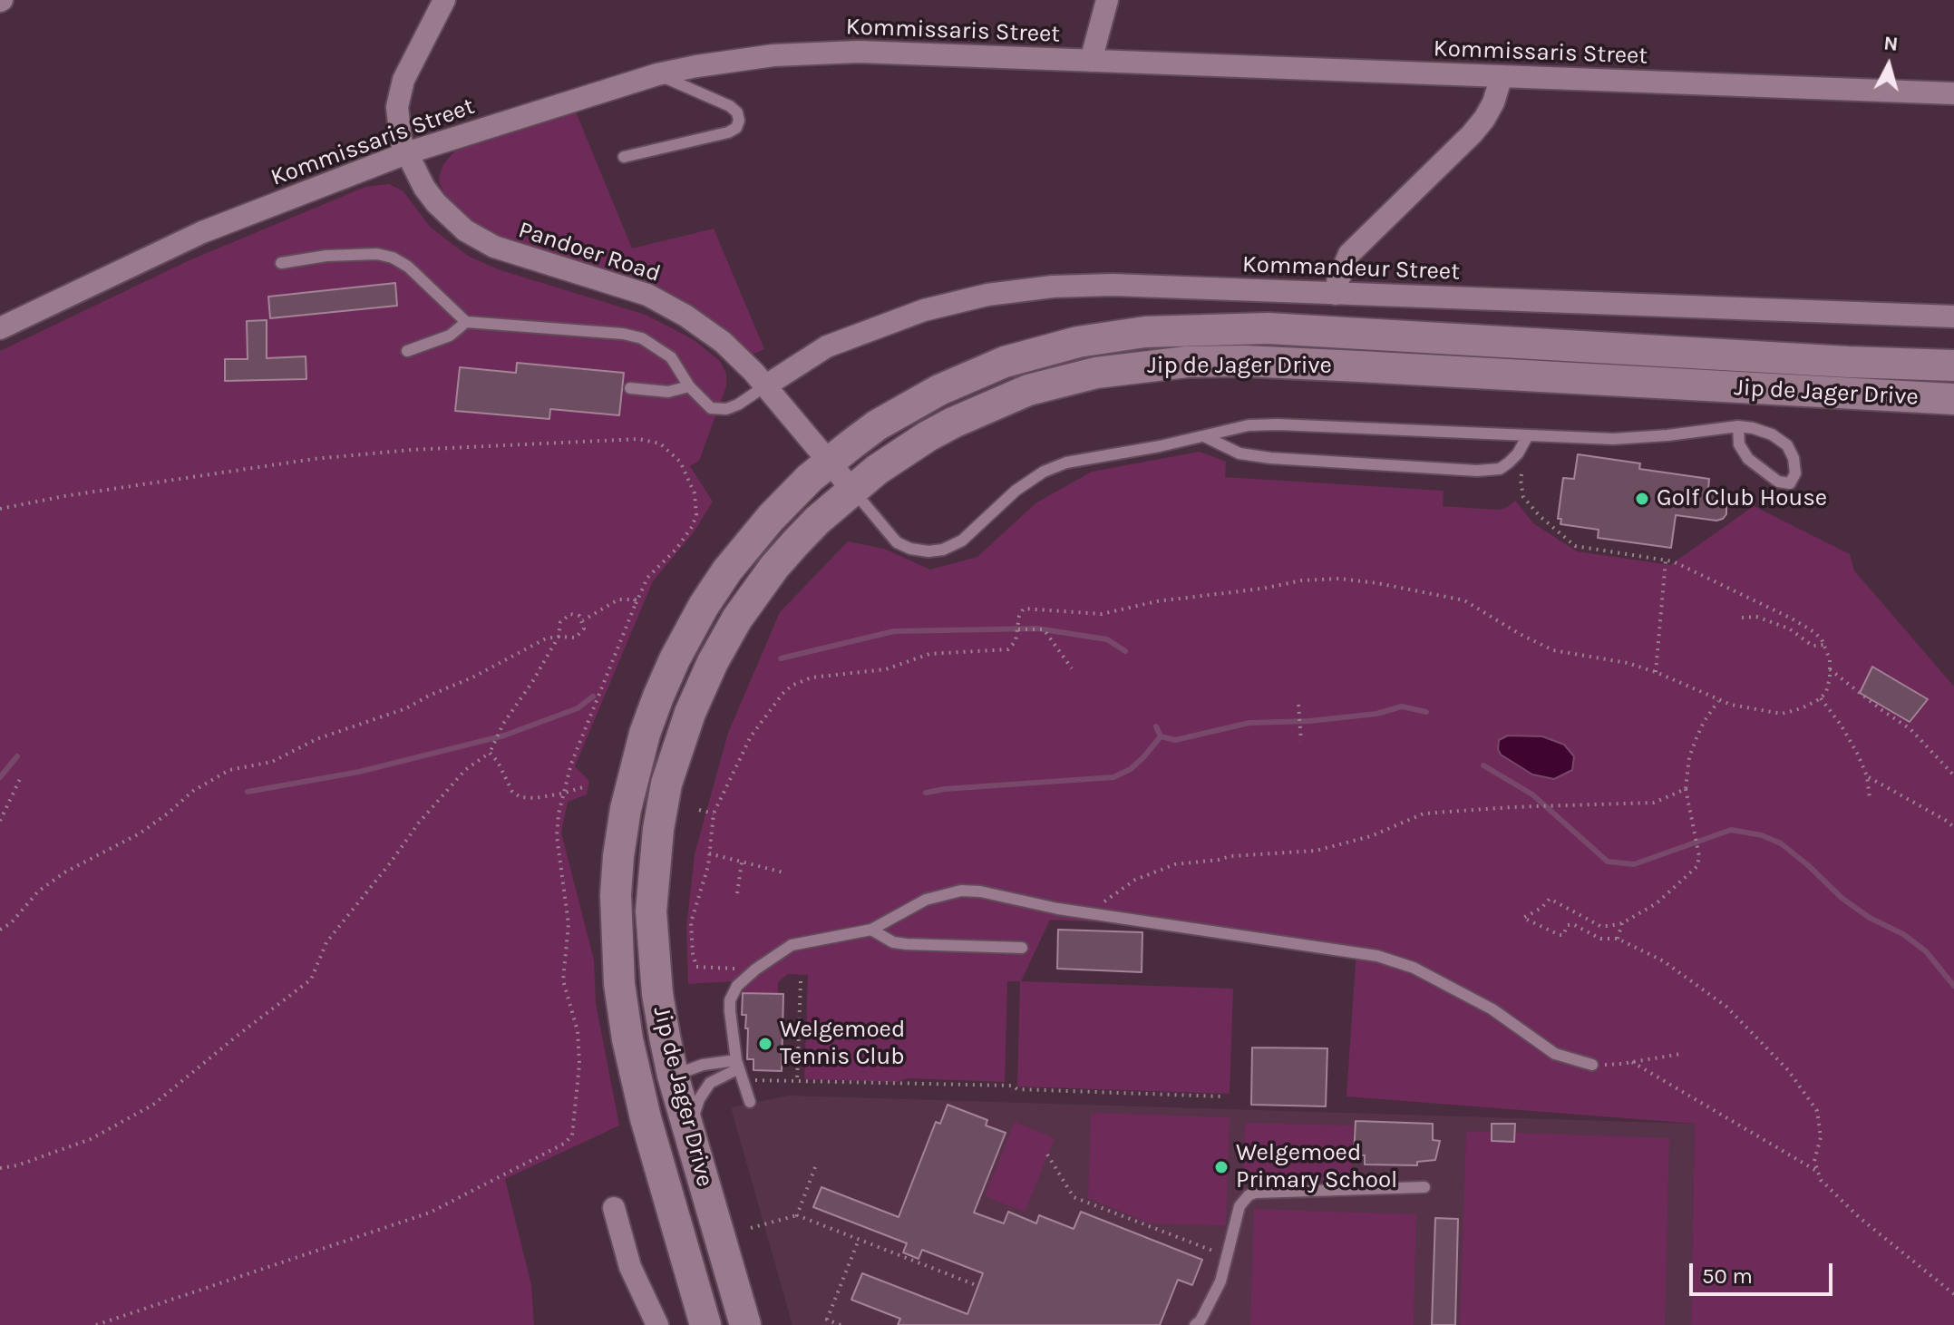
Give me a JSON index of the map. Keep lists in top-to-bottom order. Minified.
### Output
{"streets":{"main road":["Jip de Jager Drive"],"street":["Kommissaris Street","Pandoer Road","Kommandeur Street"]},"crossings":[["Kommissaris Street","Pandoer Road"],["Pandoer Road","Kommandeur Street"],["Pandoer Road","Jip de Jager Drive"]],"places":["Golf Club House","Welgemoed Tennis Club","Welgemoed Primary School"],"scale_bar":"50 m","north":"top"}
